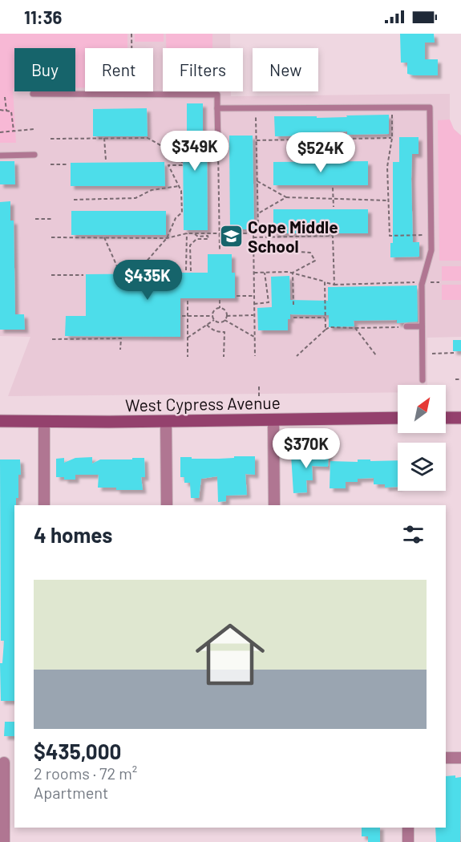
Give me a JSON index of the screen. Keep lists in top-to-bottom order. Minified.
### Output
{"streets":{"main road":["West Cypress Avenue"]},"places":{"school or university":["Cope Middle School"]},"north":"top right","page":{"status":"11:36","chip":["Buy","Rent","Filters","New"],"price":["$349K","$524K","$435K","$370K"],"heading":"4 homes","list":[{"name":"$435,000","note":"2 rooms · 72 m² · Apartment"}]}}
